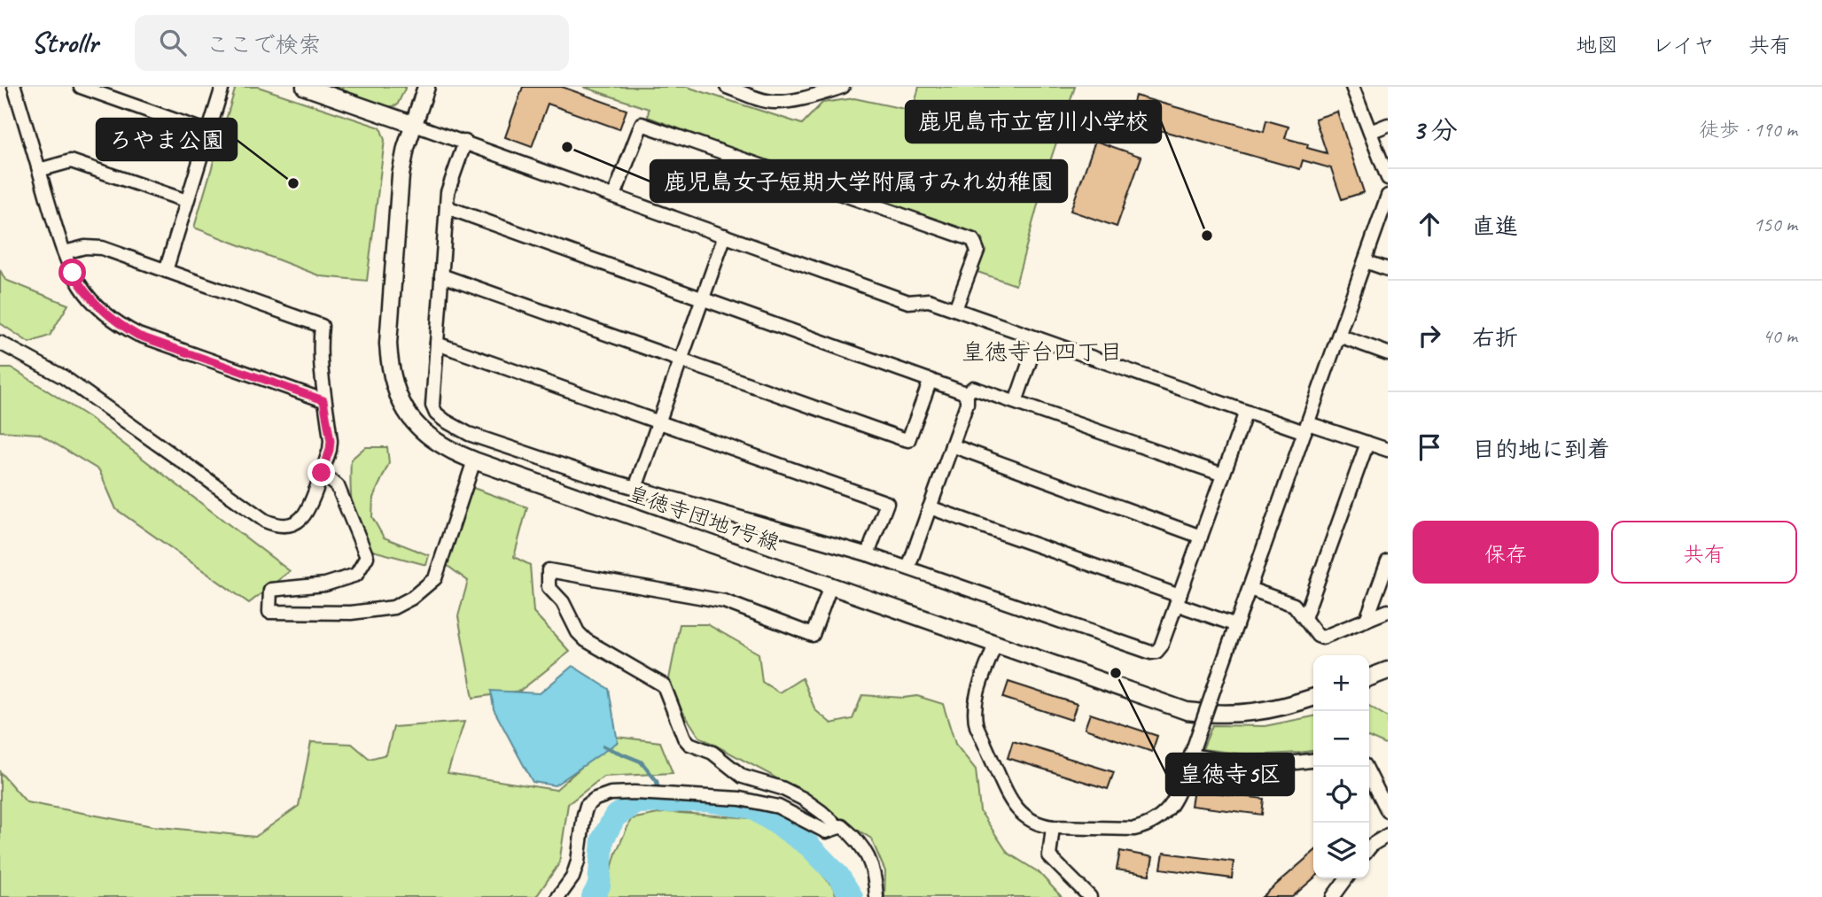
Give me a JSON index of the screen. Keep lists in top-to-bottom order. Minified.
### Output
{"streets":{"street":["皇徳寺団地1号線"]},"districts":["皇徳寺台四丁目"],"places":["鹿児島女子短期大学附属すみれ幼稚園","ろやま公園","鹿児島市立宮川小学校","皇徳寺5区"],"page":{"header":"Strollr","search":"ここで検索","nav":["地図","レイヤ","共有"],"heading":["3 分","徒歩 · 190 m"],"list":[["直進","150 m"],["右折","40 m"],"目的地に到着"],"buttons":["保存","共有"],"map_buttons":["+","−"]}}
